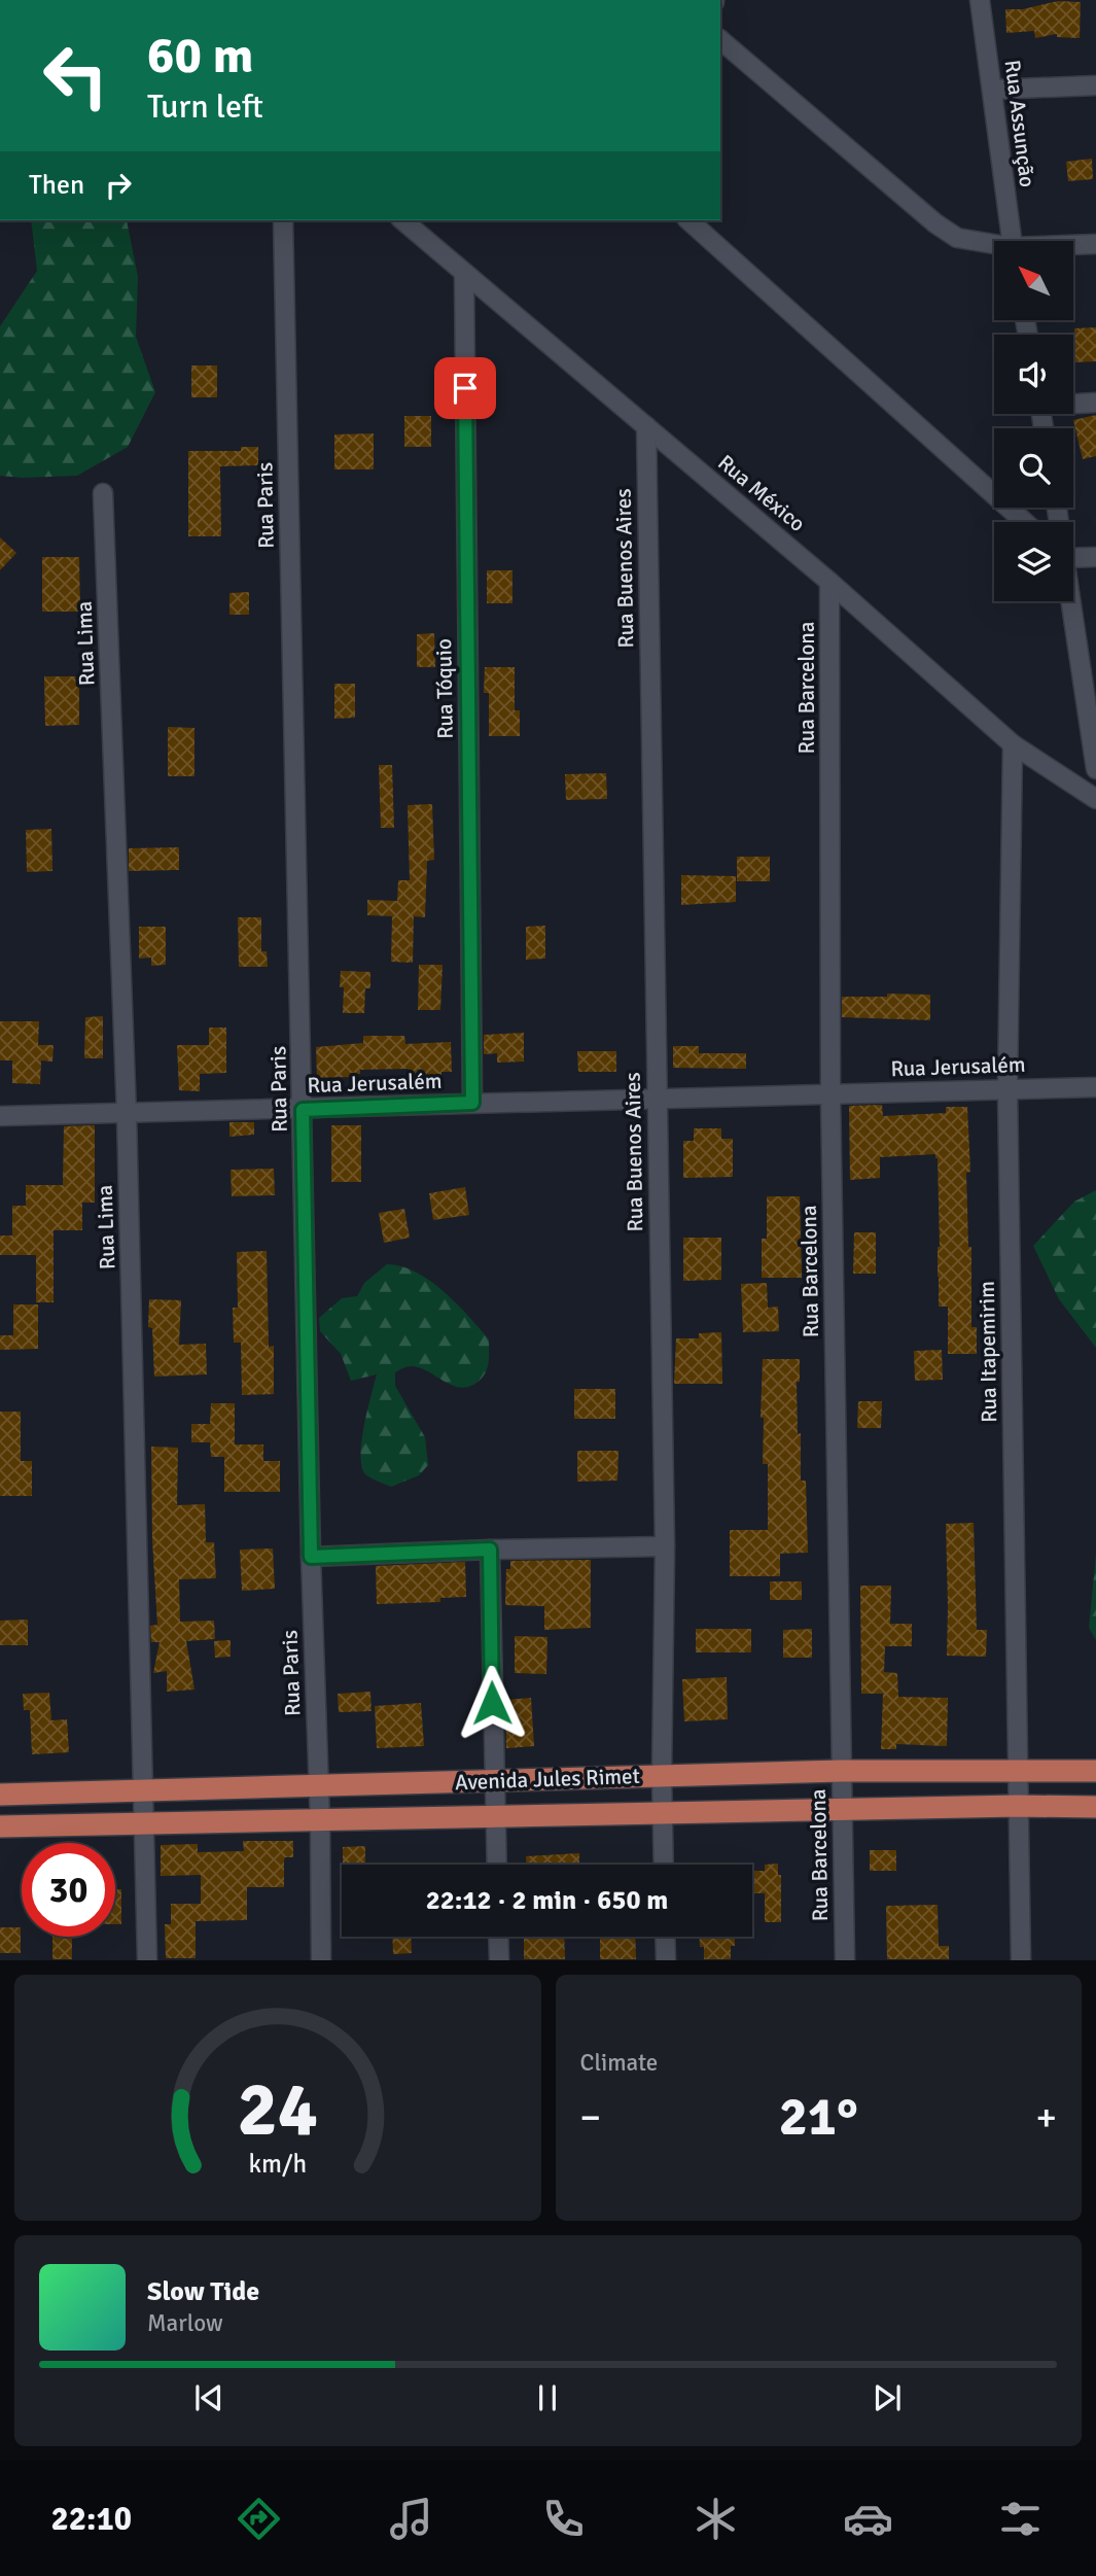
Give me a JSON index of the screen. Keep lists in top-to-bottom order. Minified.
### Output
{"streets":{"main road":["Avenida Jules Rimet"],"street":["Rua Assunção","Rua México","Rua Paris","Rua Buenos Aires","Rua Lima","Rua Barcelona","Rua Tóquio","Rua Jerusalém","Rua Itapemirim"]},"crossings":[["Rua México","Rua Buenos Aires"],["Rua México","Rua Barcelona"],["Rua México","Rua Tóquio"],["Rua México","Rua Itapemirim"],["Rua Paris","Rua Jerusalém"],["Rua Paris","Avenida Jules Rimet"],["Rua Buenos Aires","Rua Jerusalém"],["Rua Buenos Aires","Avenida Jules Rimet"],["Rua Lima","Rua Jerusalém"],["Rua Lima","Avenida Jules Rimet"],["Rua Barcelona","Rua Jerusalém"],["Rua Barcelona","Avenida Jules Rimet"],["Rua Tóquio","Rua Jerusalém"],["Rua Jerusalém","Rua Itapemirim"],["Rua Itapemirim","Avenida Jules Rimet"]],"north":"top left","page":{"turn":["60 m","Turn left"],"then":"Then","limit":"30","trip":"22:12 · 2 min · 650 m","tile":"Climate","heat":["−","21°","+"],"song":["Slow Tide","Marlow"],"tabs":"22:10","gauge":["24","km/h"]}}
